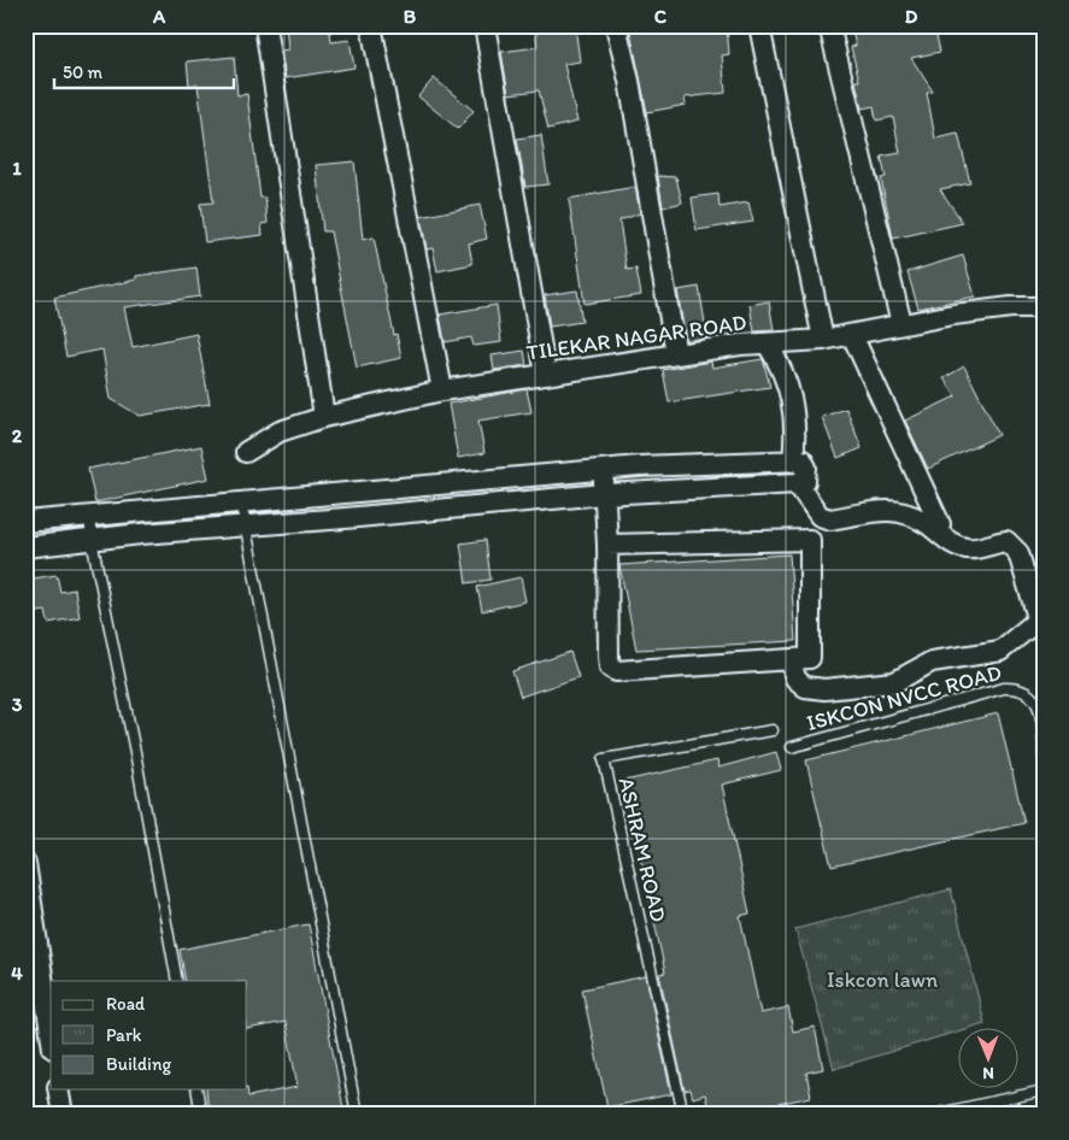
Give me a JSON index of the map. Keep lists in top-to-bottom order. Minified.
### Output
{"streets":{"street":["TILEKAR NAGAR ROAD"],"lane":["ISKCON NVCC ROAD","ASHRAM ROAD"]},"parks":["Iskcon lawn"],"legend":["Road","Park","Building"],"scale_bar":"50 m","north":"bottom","grid":{"columns":["A","B","C","D"],"rows":["1","2","3","4"]}}
